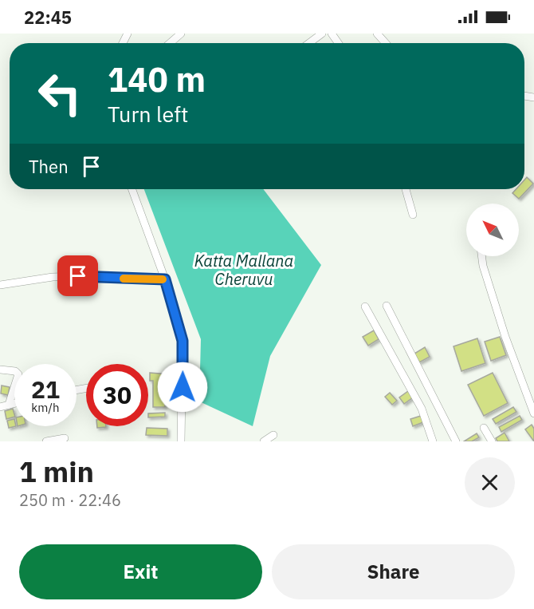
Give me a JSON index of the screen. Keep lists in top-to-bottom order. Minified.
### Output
{"water":["Katta Mallana Cheruvu"],"north":"top left","page":{"status":"22:45","turn":["140 m","Turn left"],"then":"Then","speed":"21 km/h","limit":"30","heading":["1 min","250 m · 22:46"],"buttons":["Exit","Share"]}}
